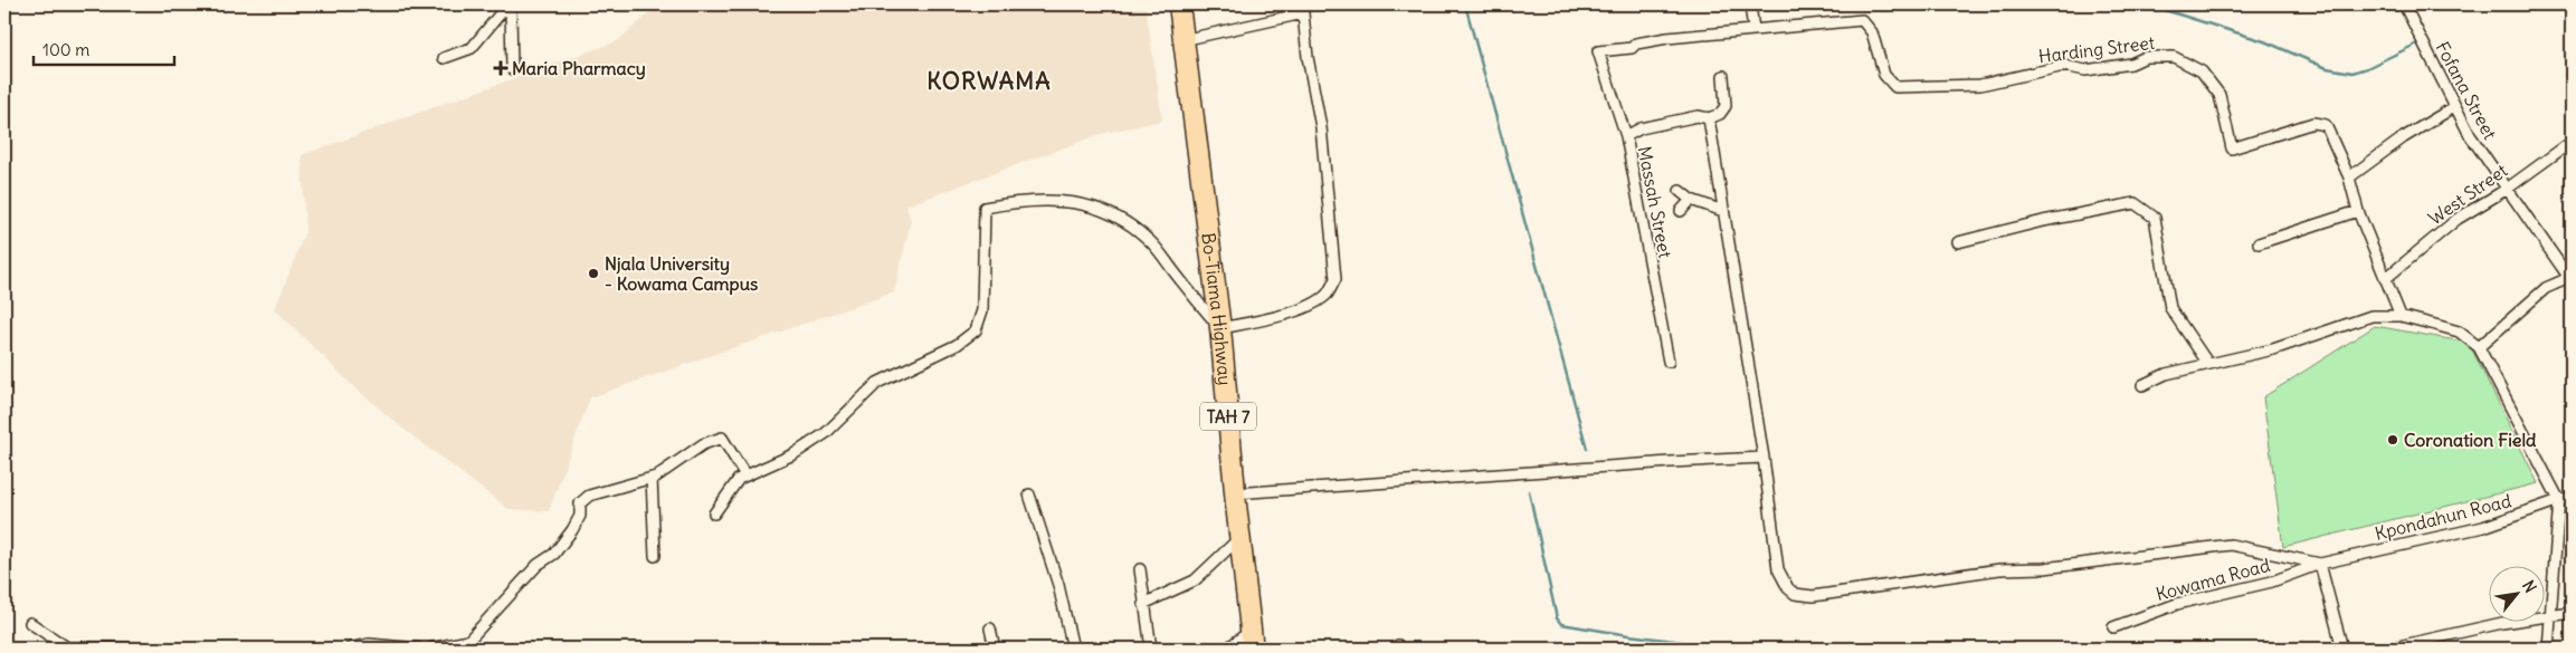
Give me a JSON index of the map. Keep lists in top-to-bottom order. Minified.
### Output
{"streets":{"highway":["Bo-Tiama Highway","TAH 7"],"street":["Harding Street","Fofana Street","West Street","Massah Street","Kpondahun Road","Kowama Road"]},"crossings":[["Harding Street","West Street"],["Harding Street","Massah Street"],["Fofana Street","West Street"],["Kpondahun Road","Kowama Road"]],"districts":["KORWAMA"],"places":{"health":["Maria Pharmacy"],"other":["Njala University - Kowama Campus","Coronation Field"]},"scale_bar":"100 m","north":"top right"}
